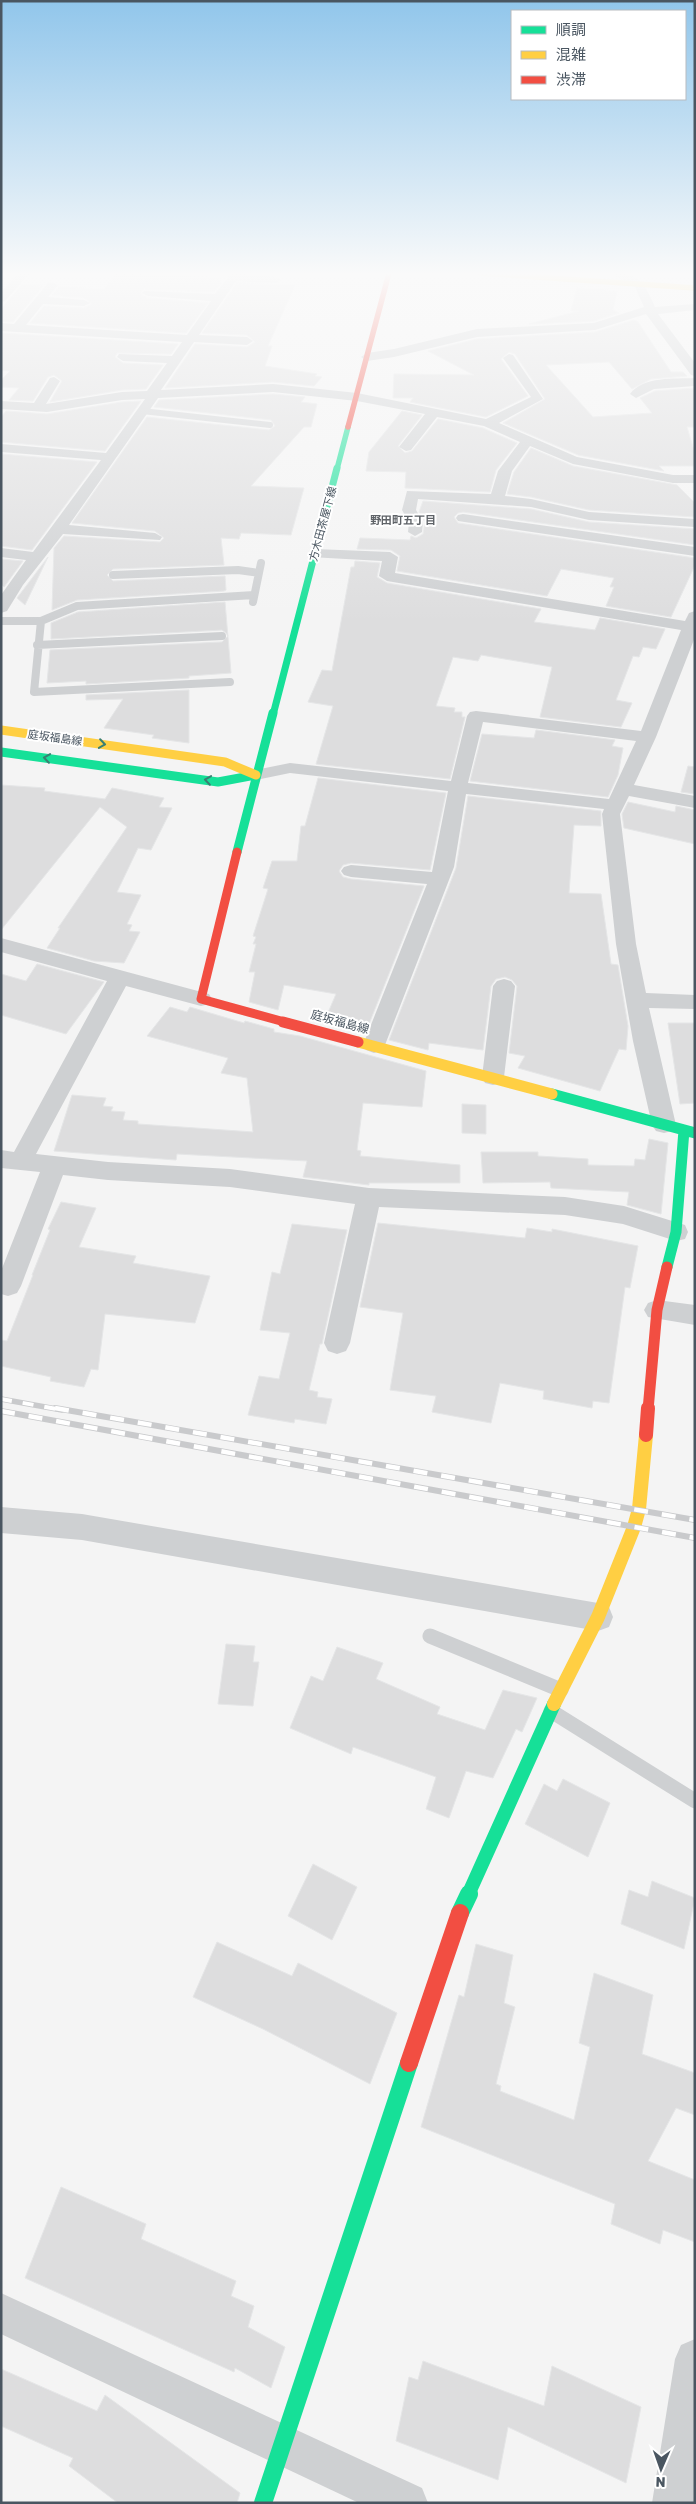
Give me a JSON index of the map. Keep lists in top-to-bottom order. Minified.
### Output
{"streets":{"street":["方木田茶屋下線","庭坂福島線"]},"crossings":[["方木田茶屋下線","庭坂福島線"]],"districts":["野田町五丁目"],"legend":["順調","混雑","渋滞"],"north":"bottom"}
